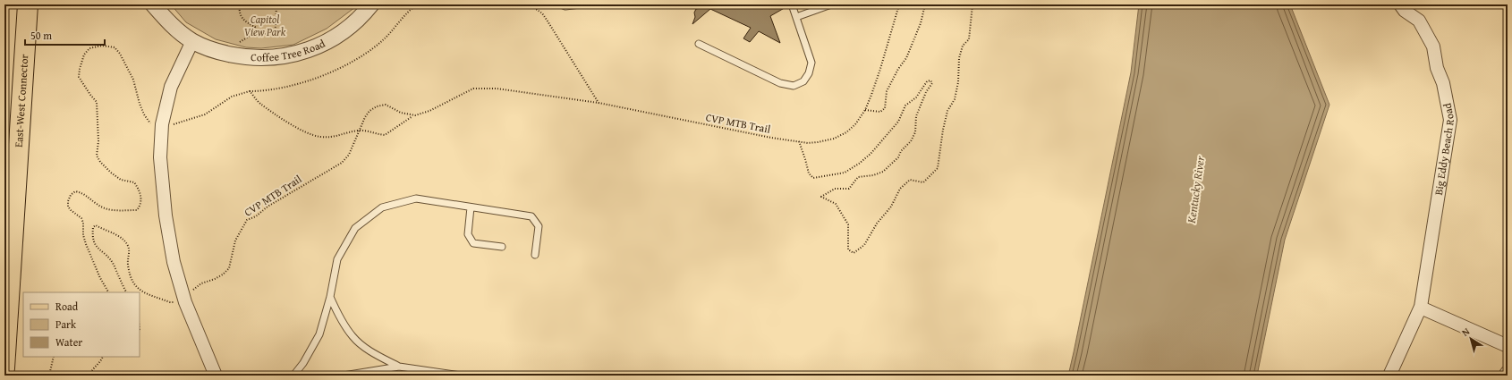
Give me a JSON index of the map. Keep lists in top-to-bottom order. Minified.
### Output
{"streets":{"main road":["East-West Connector"],"street":["Coffee Tree Road","Big Eddy Beach Road"],"path":["CVP MTB Trail"]},"water":["Kentucky River"],"parks":["Capitol View Park"],"legend":["Road","Park","Water"],"scale_bar":"50 m","north":"top left"}
